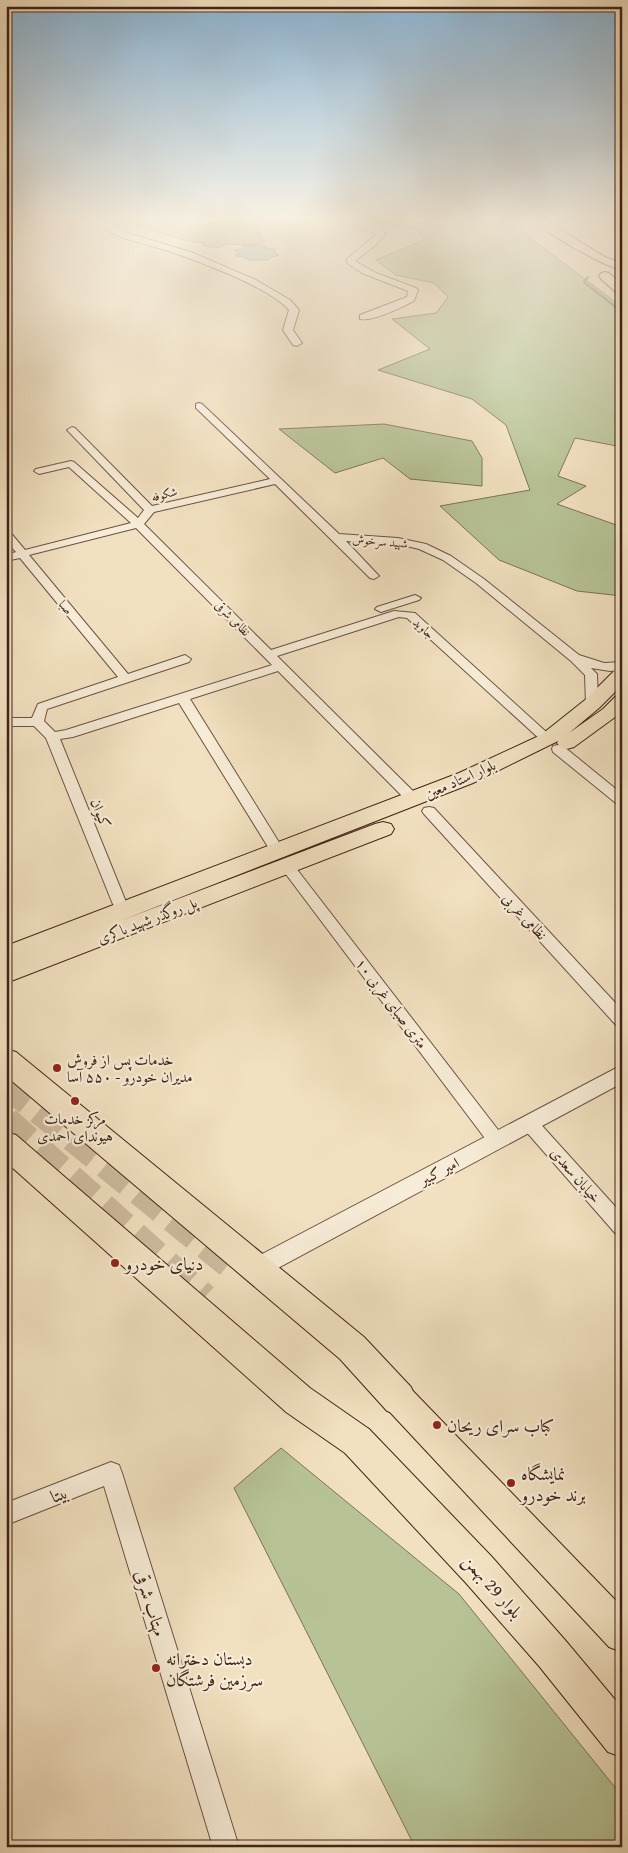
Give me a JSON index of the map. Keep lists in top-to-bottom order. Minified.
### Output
{"streets":{"main road":["بلوار استاد معین","پل روگذر شهید باکری","بلوار 29 بهمن"],"street":["شکوفه","شهید سرخوش","صبا","نظامی شرقی","جاوید","کیوان","نظامی غربی","۱۰ متری صبای غربی","امیر کبیر","خیابان سعدی","بیتا","مهتاب شرقی"]},"crossings":[["شکوفه","شهید سرخوش"],["شکوفه","نظامی شرقی"],["شهید سرخوش","بلوار استاد معین"],["نظامی شرقی","جاوید"],["نظامی شرقی","بلوار استاد معین"],["نظامی شرقی","نظامی غربی"],["جاوید","بلوار استاد معین"],["بلوار استاد معین","نظامی غربی"],["بلوار استاد معین","پل روگذر شهید باکری"],["بلوار استاد معین","۱۰ متری صبای غربی"],["پل روگذر شهید باکری","۱۰ متری صبای غربی"],["۱۰ متری صبای غربی","امیر کبیر"],["امیر کبیر","خیابان سعدی"],["بیتا","مهتاب شرقی"]],"places":["خدمات پس از فروش مدیران خودرو - ۵۵۰ آسا","مرکز خدمات هیوندای احمدی","دنیای خودرو","کباب سرای ریحان","نمایشگاه برند خودرو","دبستان دخترانه سرزمین فرشتگان"]}
